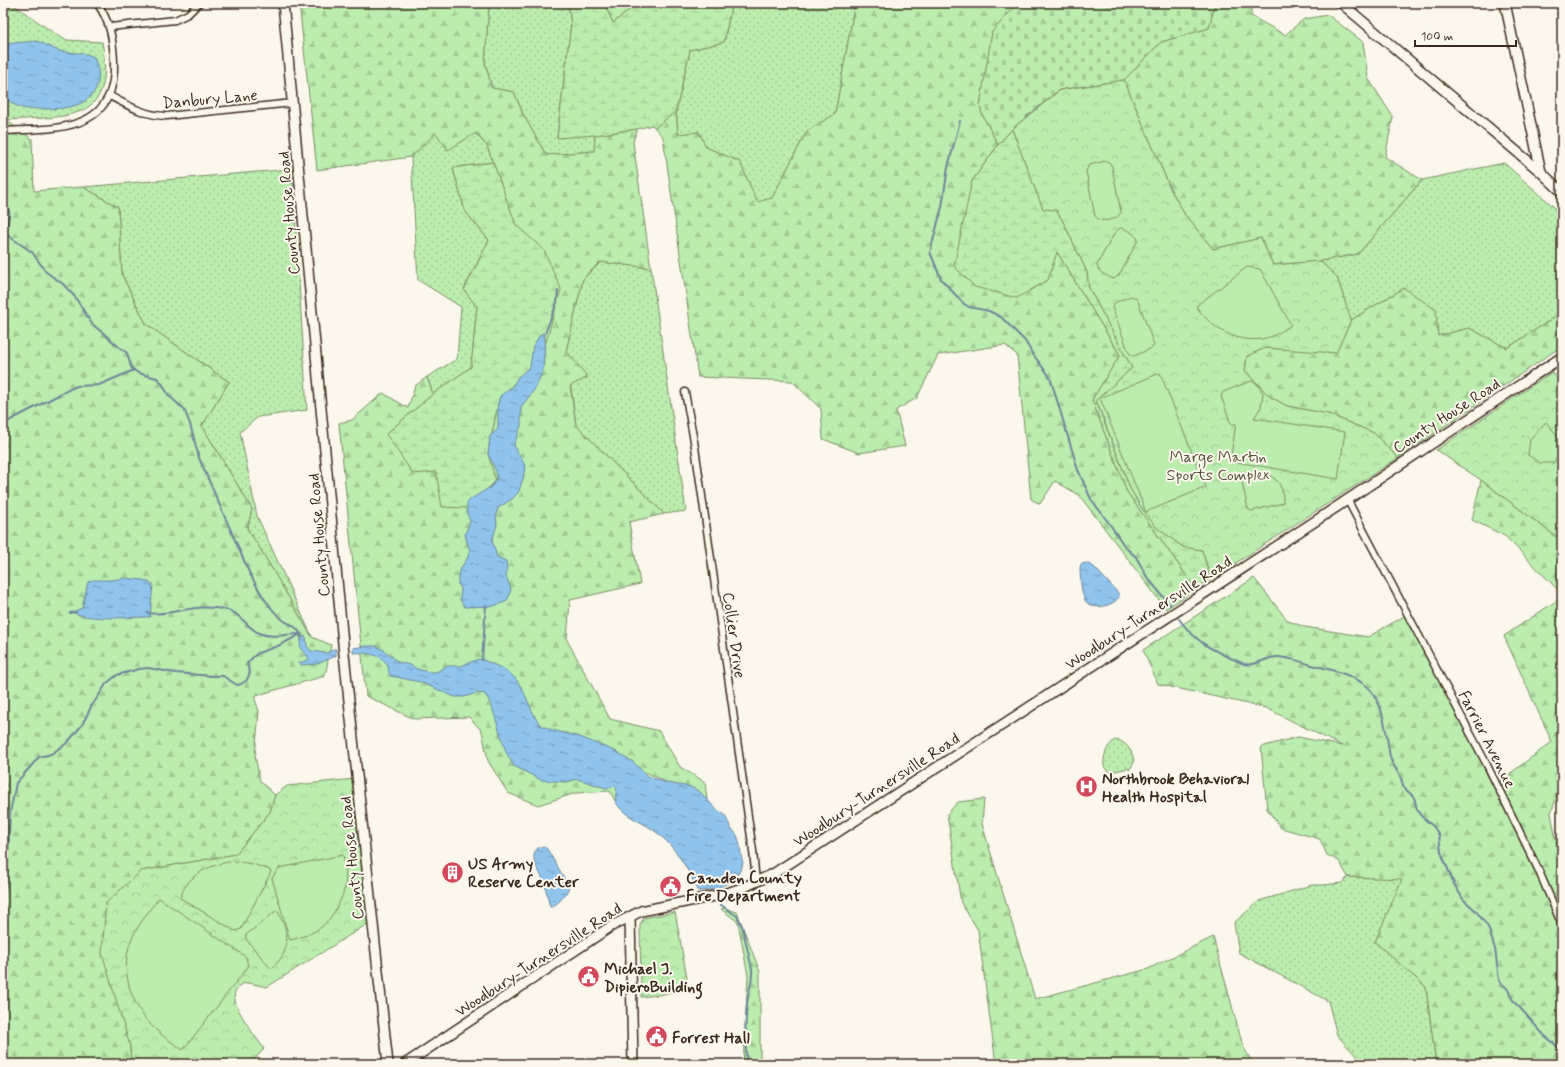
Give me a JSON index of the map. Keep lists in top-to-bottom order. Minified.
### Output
{"streets":{"main road":["County House Road","Woodbury-Turnersville Road"],"street":["Danbury Lane","Collier Drive","Farrier Avenue"]},"crossings":[["Danbury Lane","County House Road"],["County House Road","Woodbury-Turnersville Road"],["County House Road","Farrier Avenue"],["Woodbury-Turnersville Road","Collier Drive"],["Woodbury-Turnersville Road","Farrier Avenue"]],"parks":["Marge Martin Sports Complex"],"places":{"hospital":["Northbrook Behavioral Health Hospital"],"building":["US Army Reserve Center"],"public building":["Camden County Fire Department","Michael J. DipieroBuilding","Forrest Hall"]},"scale_bar":"100 m"}
